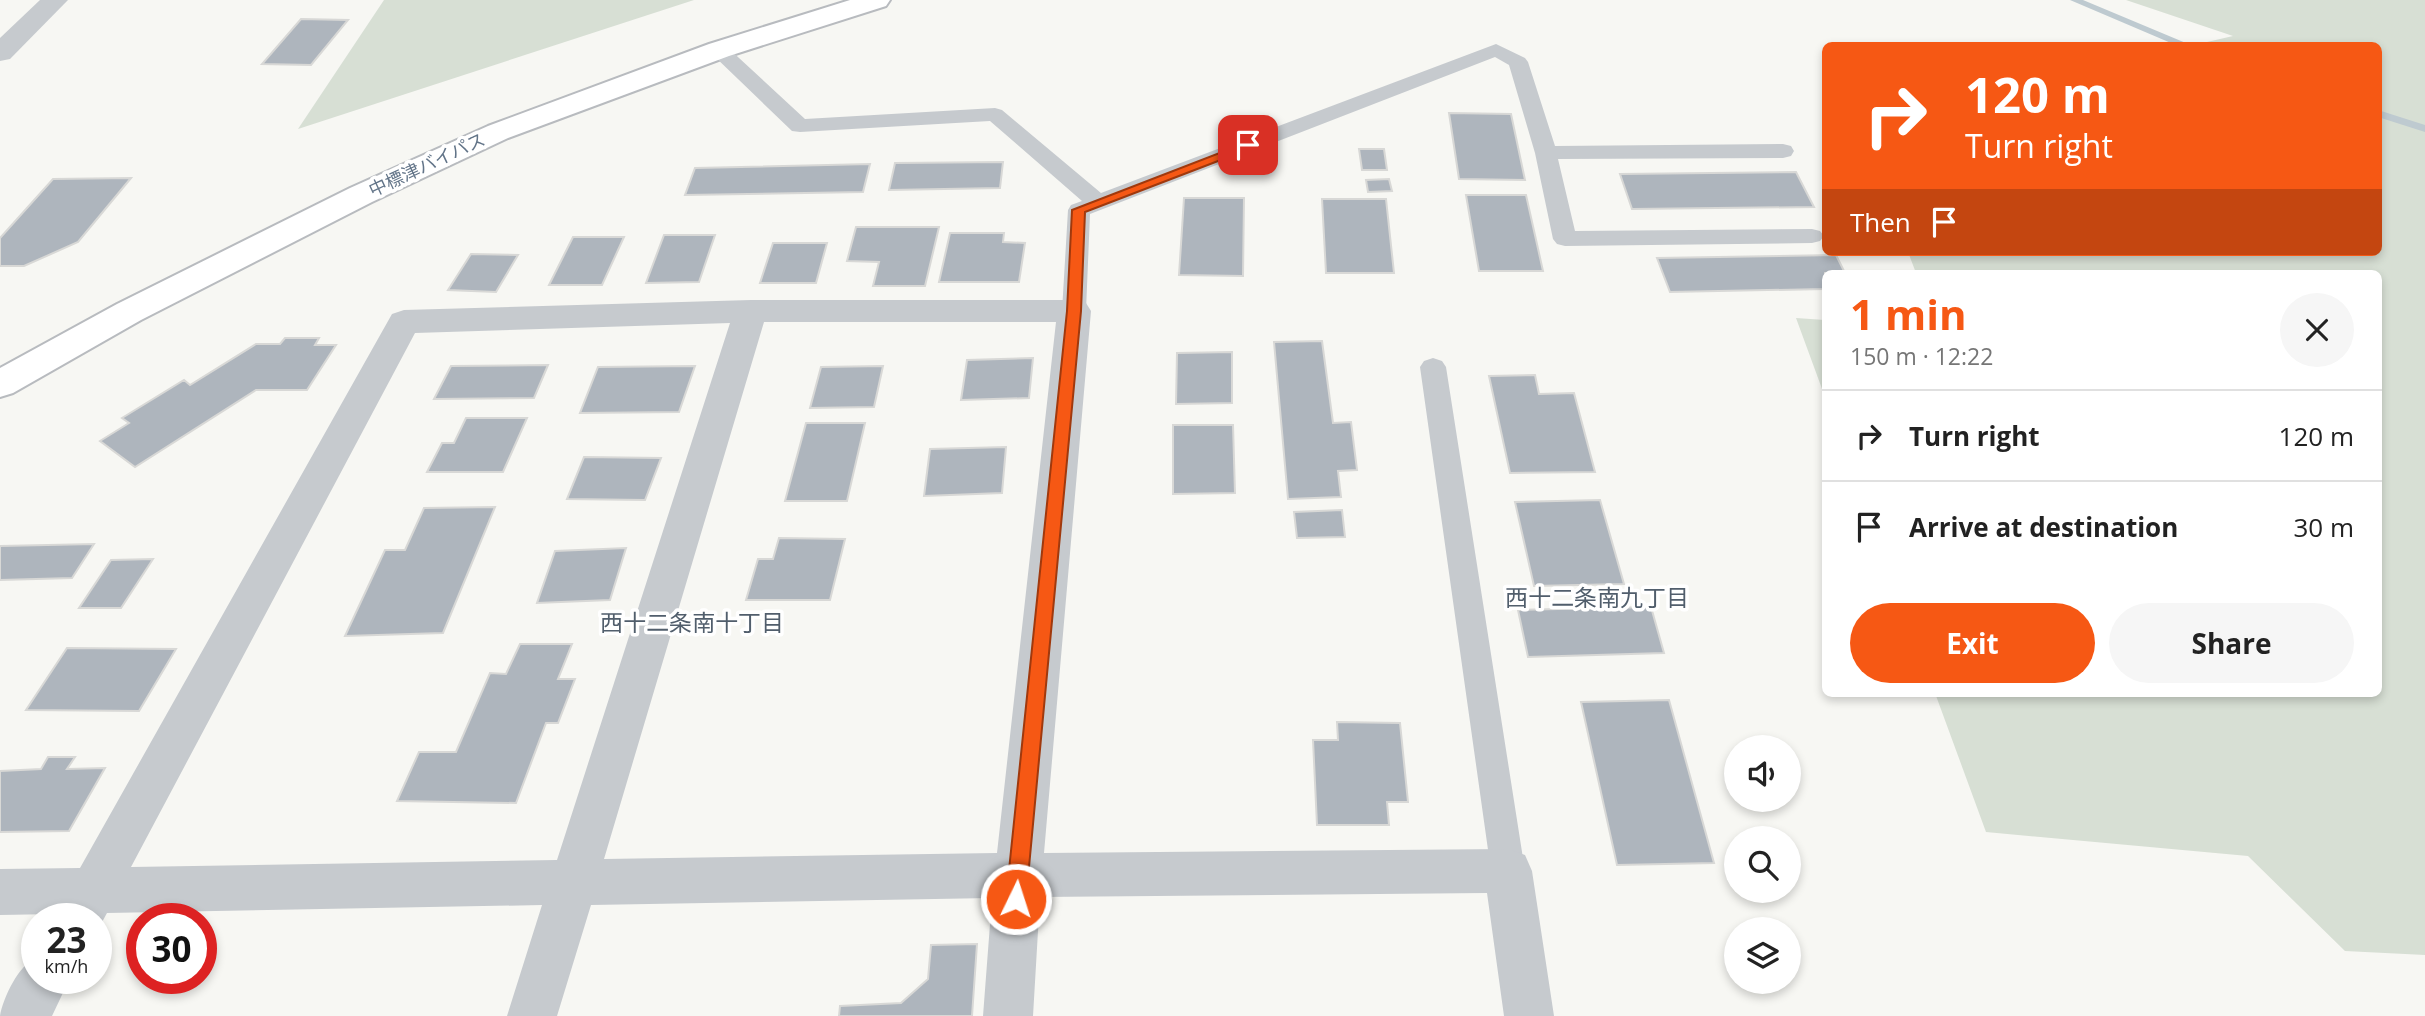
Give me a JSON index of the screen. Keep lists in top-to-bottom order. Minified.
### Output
{"streets":{"highway":["中標津バイパス"]},"districts":["西十二条南九丁目","西十二条南十丁目"],"page":{"turn":["120 m","Turn right"],"then":"Then","heading":["1 min","150 m · 12:22"],"list":[{"name":"Turn right","value":"120 m"},{"name":"Arrive at destination","value":"30 m"}],"buttons":["Exit","Share"],"speed":"23 km/h","limit":"30"}}
